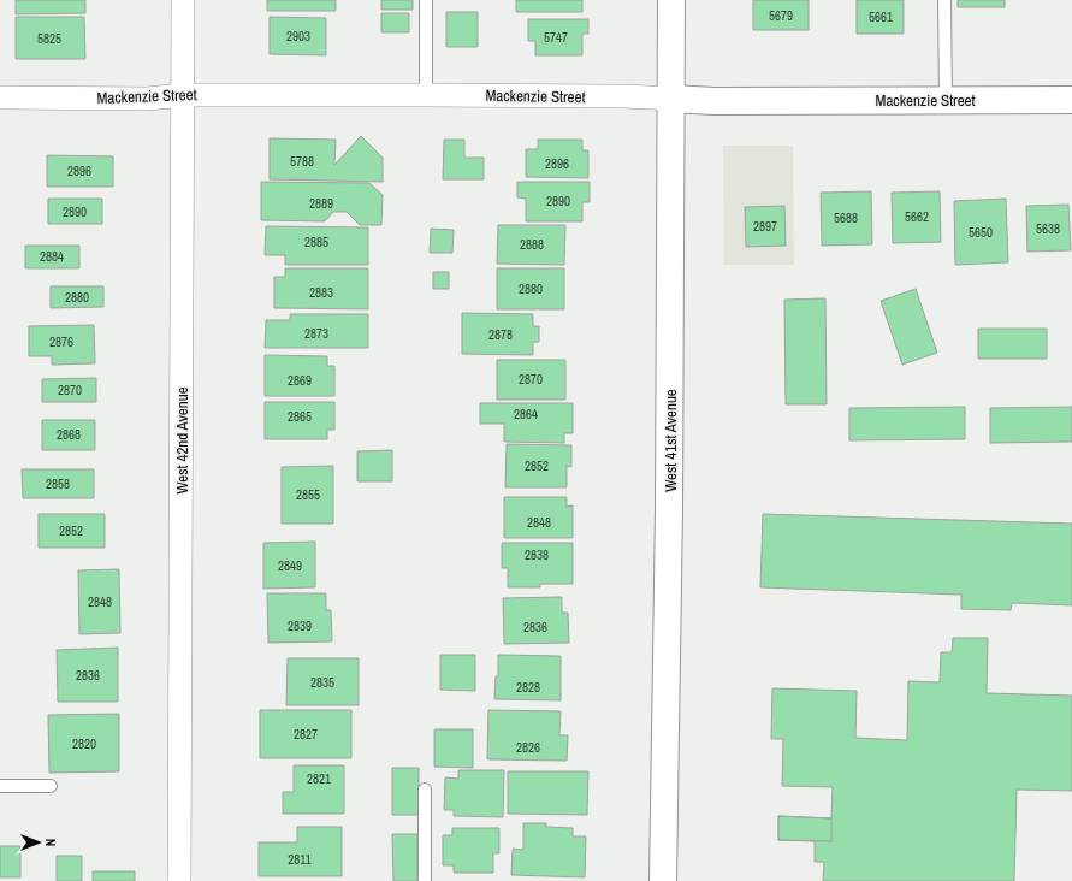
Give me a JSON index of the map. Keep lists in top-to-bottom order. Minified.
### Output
{"streets":{"main road":["Mackenzie Street","West 41st Avenue"],"street":["West 42nd Avenue"]},"crossings":[["Mackenzie Street","West 42nd Avenue"],["Mackenzie Street","West 41st Avenue"]],"house_numbers":["5679","5661","2903","5747","5825","5788","2896","2896","2890","2889","2890","5662","5688","2897","5638","5650","2885","2888","2884","2880","2883","2880","2873","2878","2876","2870","2869","2870","2864","2865","2868","2852","2858","2855","2848","2852","2838","2849","2848","2839","2836","2836","2835","2828","2827","2820","2826","2821","2811"],"north":"right"}
